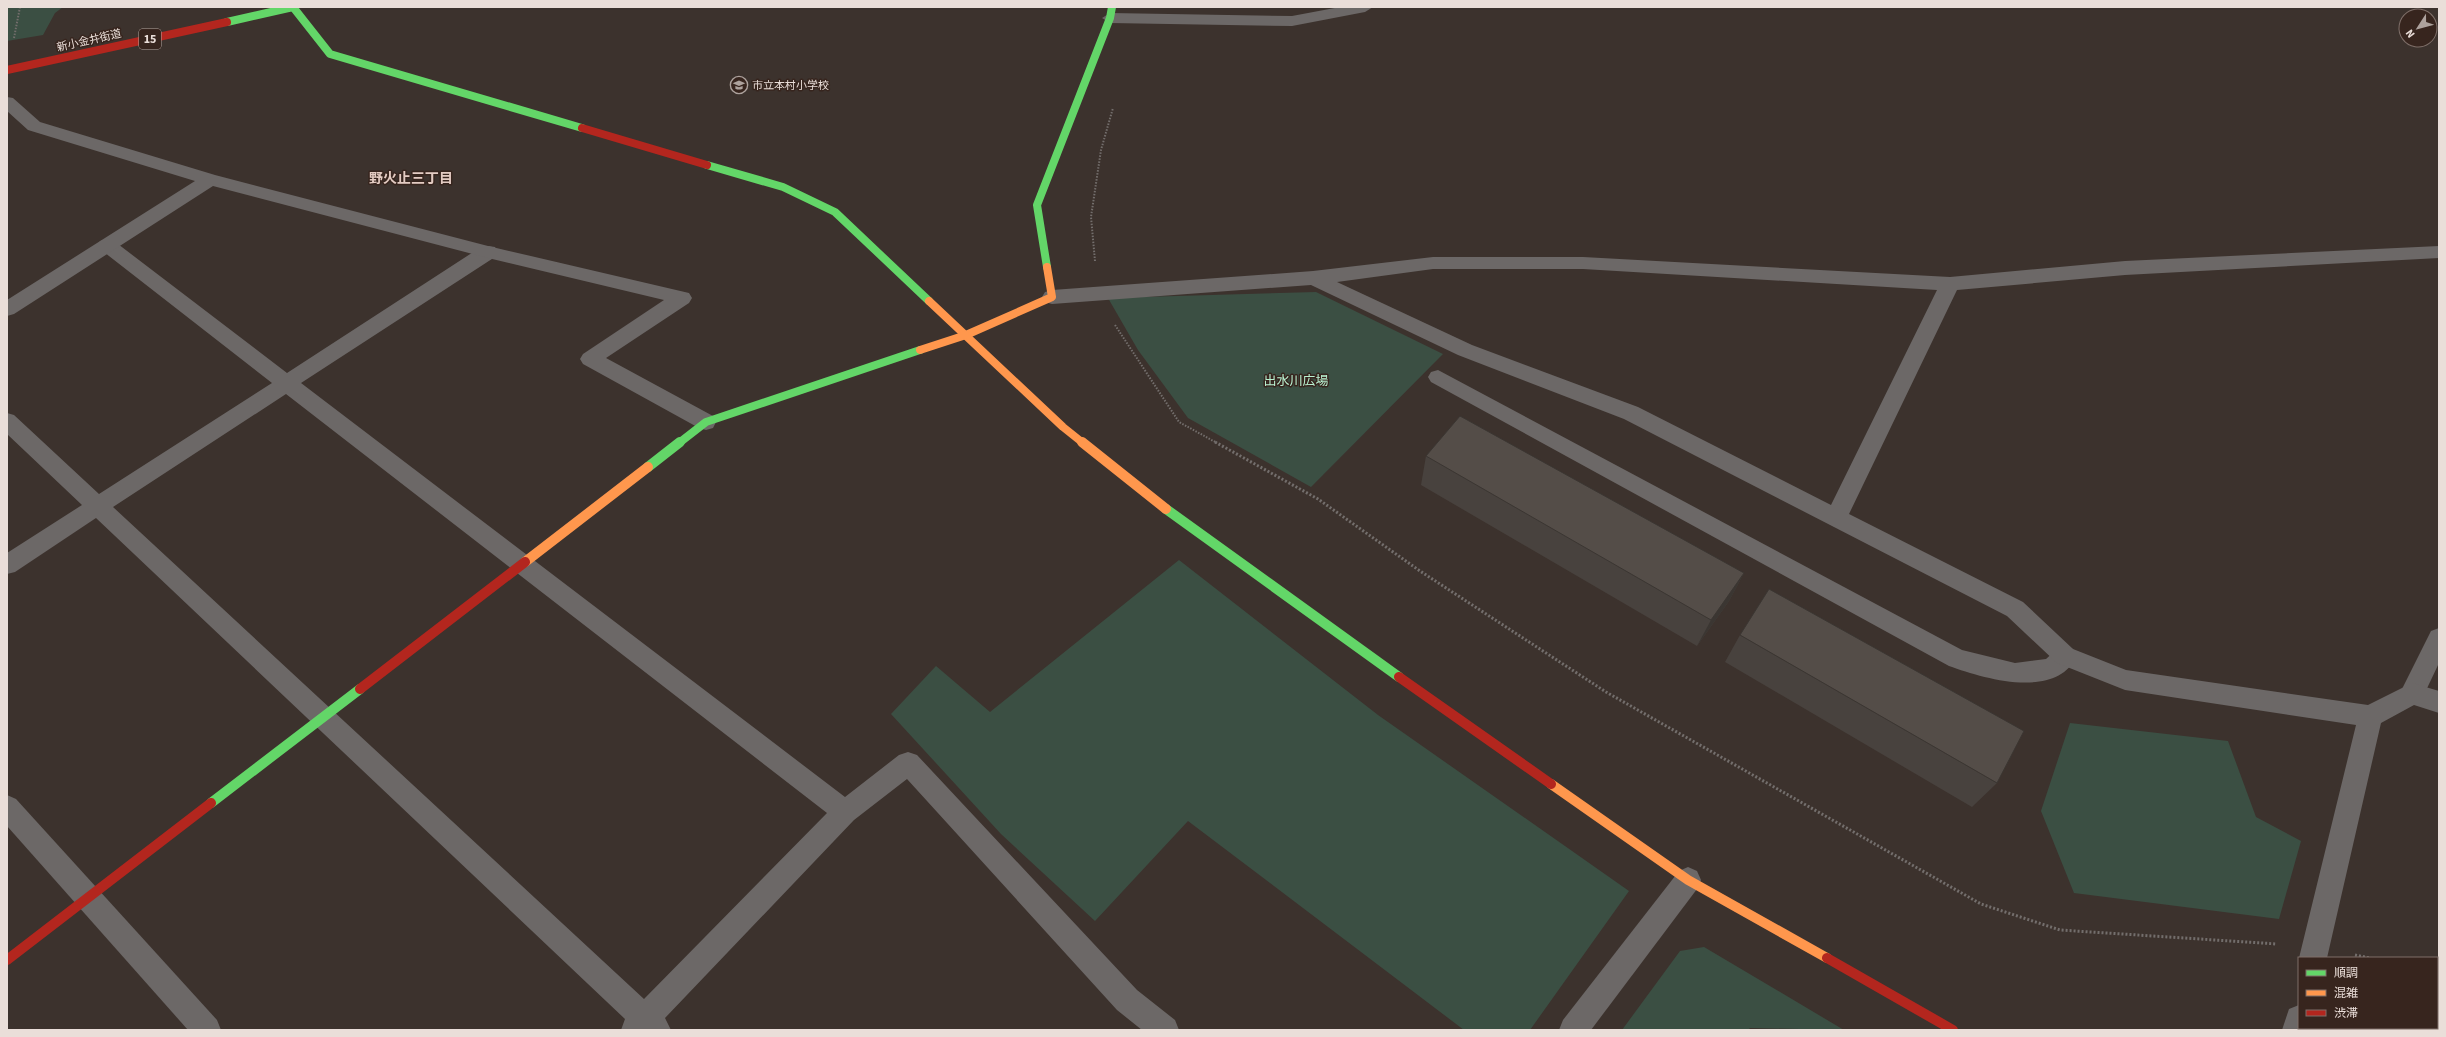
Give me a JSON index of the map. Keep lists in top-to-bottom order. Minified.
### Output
{"streets":{"street":["15","新小金井街道"]},"districts":["野火止三丁目"],"parks":["出水川広場"],"places":{"school or university":["市立本村小学校"]},"legend":["順調","混雑","渋滞"],"north":"bottom left"}
